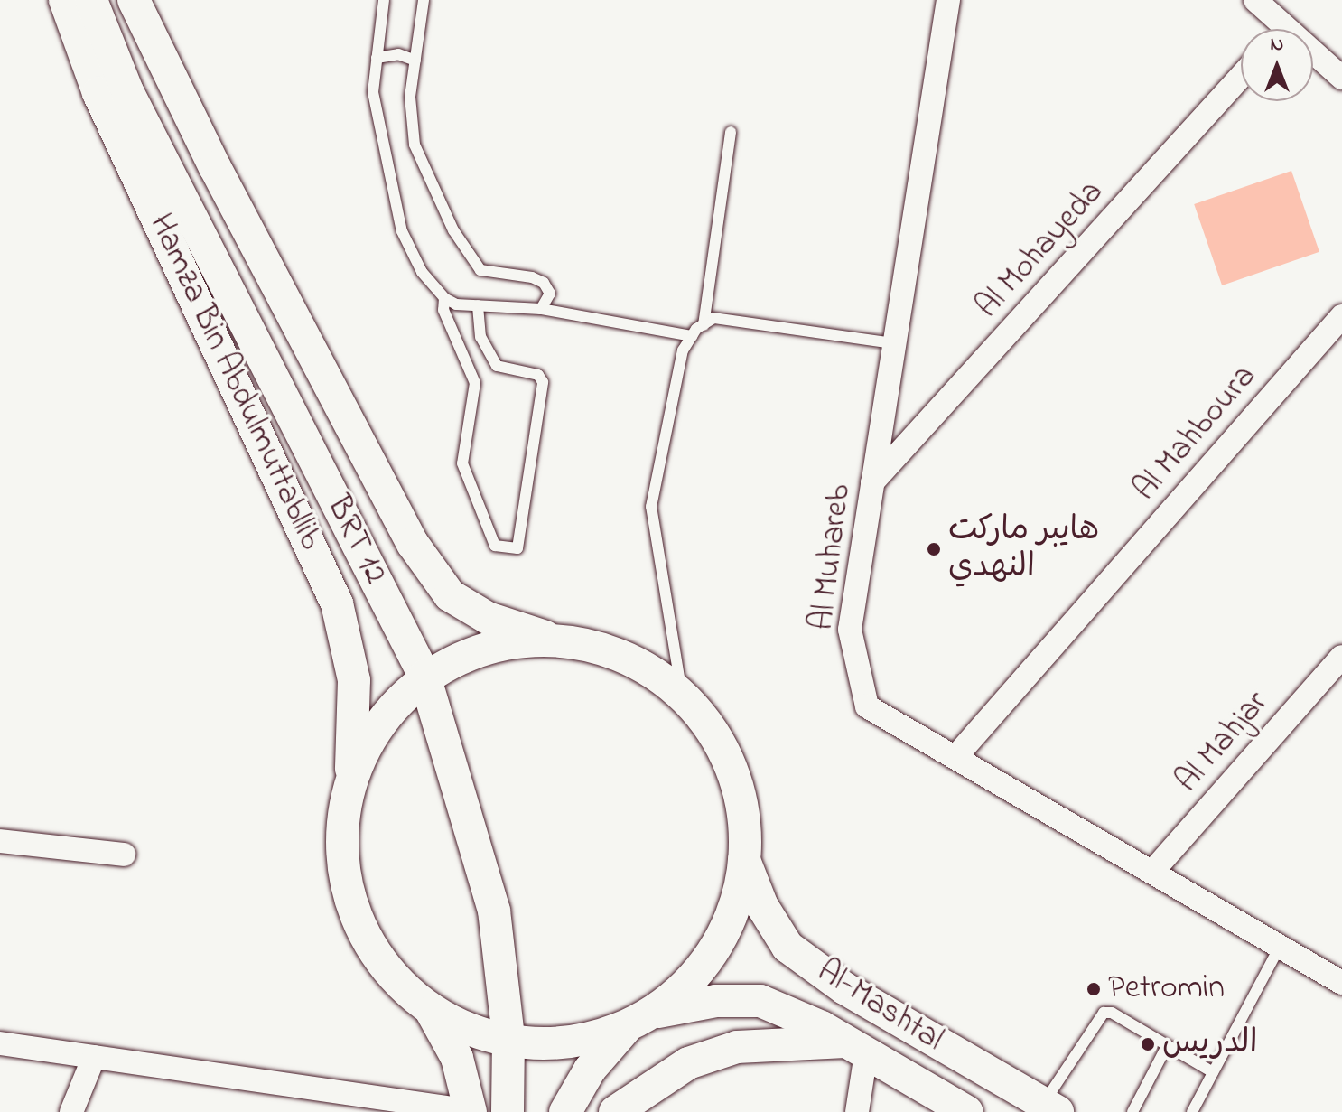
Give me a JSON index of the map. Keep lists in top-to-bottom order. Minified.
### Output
{"streets":{"main road":["Hamza Bin Abdulmuttabllib","BRT 12","Al-Mashtal"],"street":["Al Mohayeda","Al Mahboura","Al Muhareb","Al Mahjar"]},"crossings":[["Al Mohayeda","Al Muhareb"],["Hamza Bin Abdulmuttabllib","BRT 12"],["Al Mahboura","Al Muhareb"],["Al Muhareb","Al Mahjar"]],"places":["هايبر ماركت النهدي","Petromin","الدريس"],"north":"top"}
